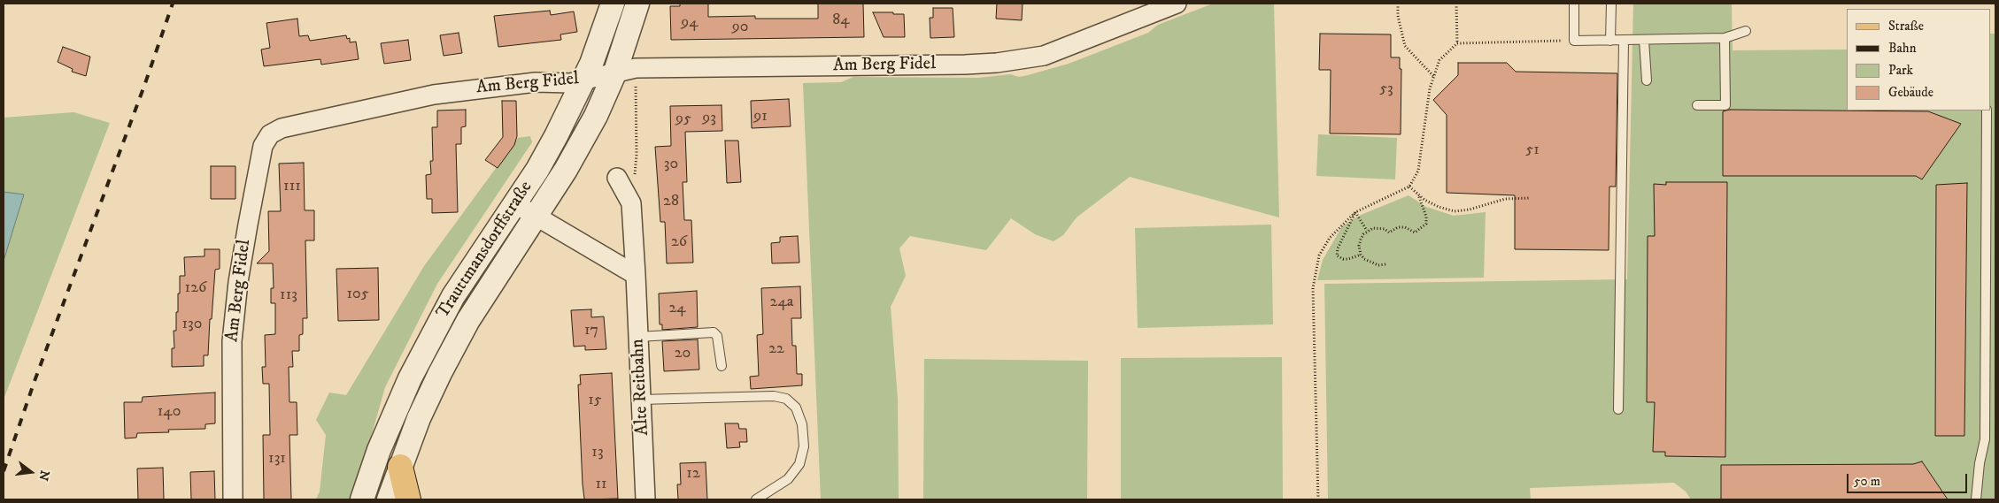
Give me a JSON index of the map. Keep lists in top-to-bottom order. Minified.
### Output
{"streets":{"street":["Am Berg Fidel","Trauttmansdorffstraße","Alte Reitbahn"]},"crossings":[["Am Berg Fidel","Trauttmansdorffstraße"]],"house_numbers":["84","94","90","53","91","93","95","51","30","111","28","26","126","105","113","24a","24","130","17","22","20","15","140","13","131","12","11"],"legend":["Straße","Bahn","Park","Gebäude"],"scale_bar":"50 m","north":"right"}
